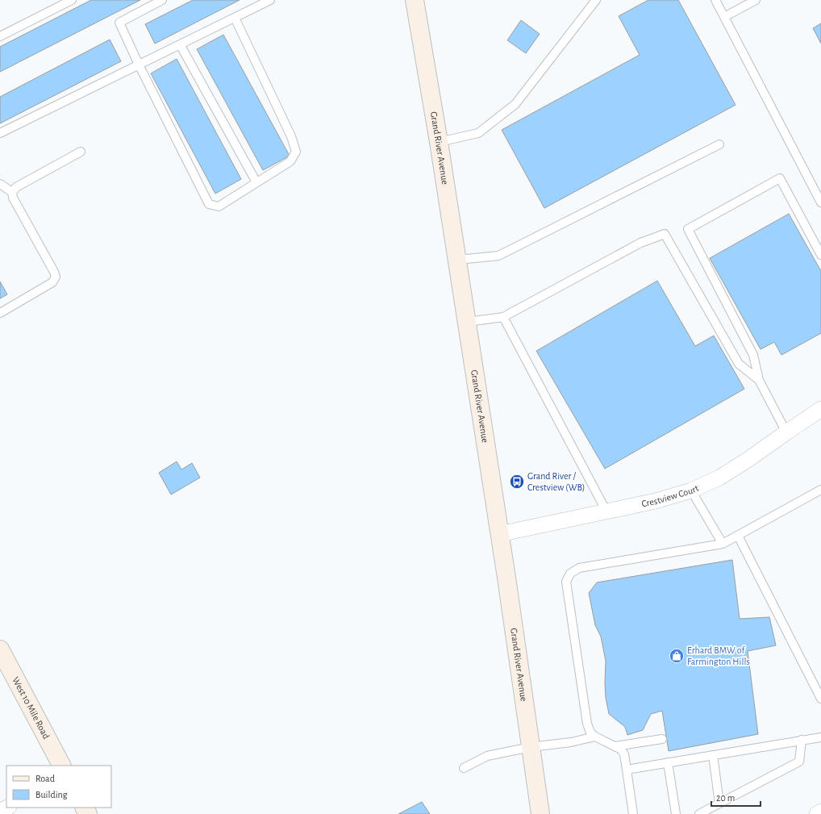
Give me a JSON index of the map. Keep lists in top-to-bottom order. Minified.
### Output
{"streets":{"main road":["Grand River Avenue","West 10 Mile Road"],"street":["Crestview Court"]},"crossings":[["Grand River Avenue","Crestview Court"]],"places":{"bus stop":["Grand River / Crestview (WB)"],"shop":["Erhard BMW of Farmington Hills"]},"legend":["Road","Building"],"scale_bar":"20 m"}
